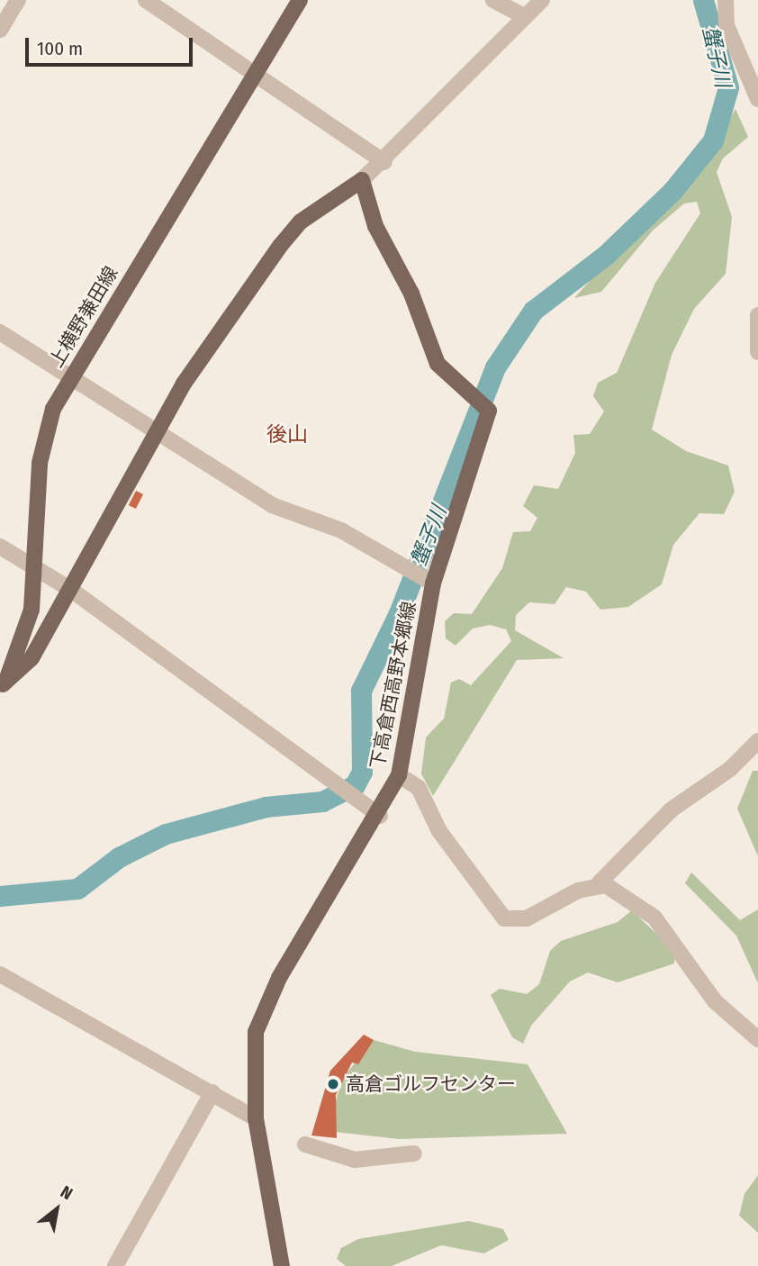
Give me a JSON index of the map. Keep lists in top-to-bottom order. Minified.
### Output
{"streets":{"main road":["上横野兼田線","下高倉西高野本郷線"]},"districts":["後山"],"water":["蟹子川"],"places":["高倉ゴルフセンター"],"scale_bar":"100 m","north":"top right"}
